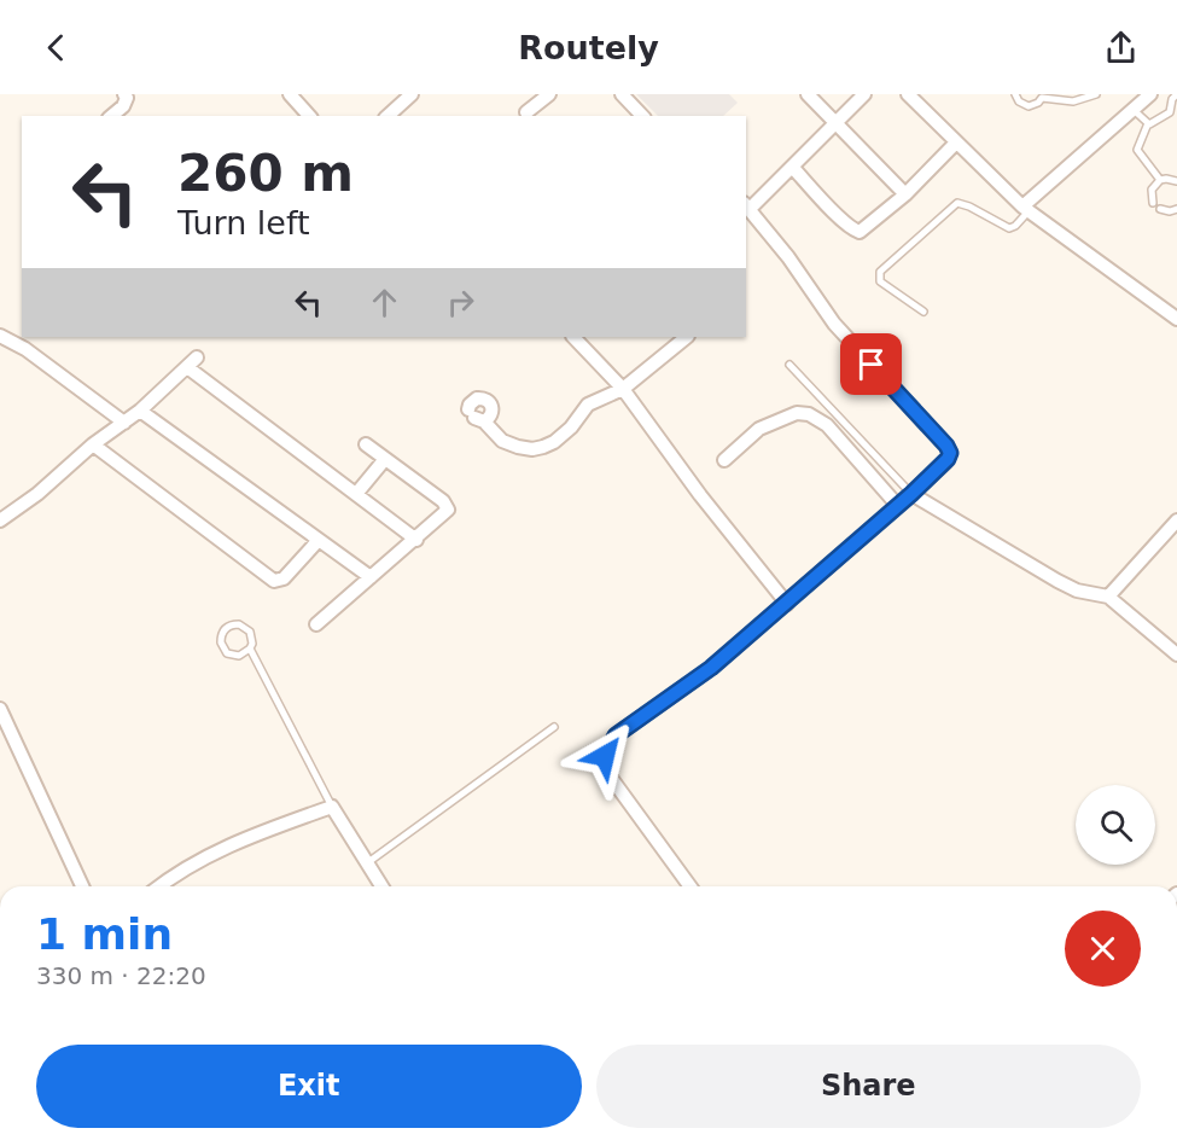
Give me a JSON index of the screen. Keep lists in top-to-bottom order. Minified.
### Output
{"page":{"header":"Routely","turn":["260 m","Turn left"],"heading":["1 min","330 m · 22:20"],"buttons":["Exit","Share"]}}
